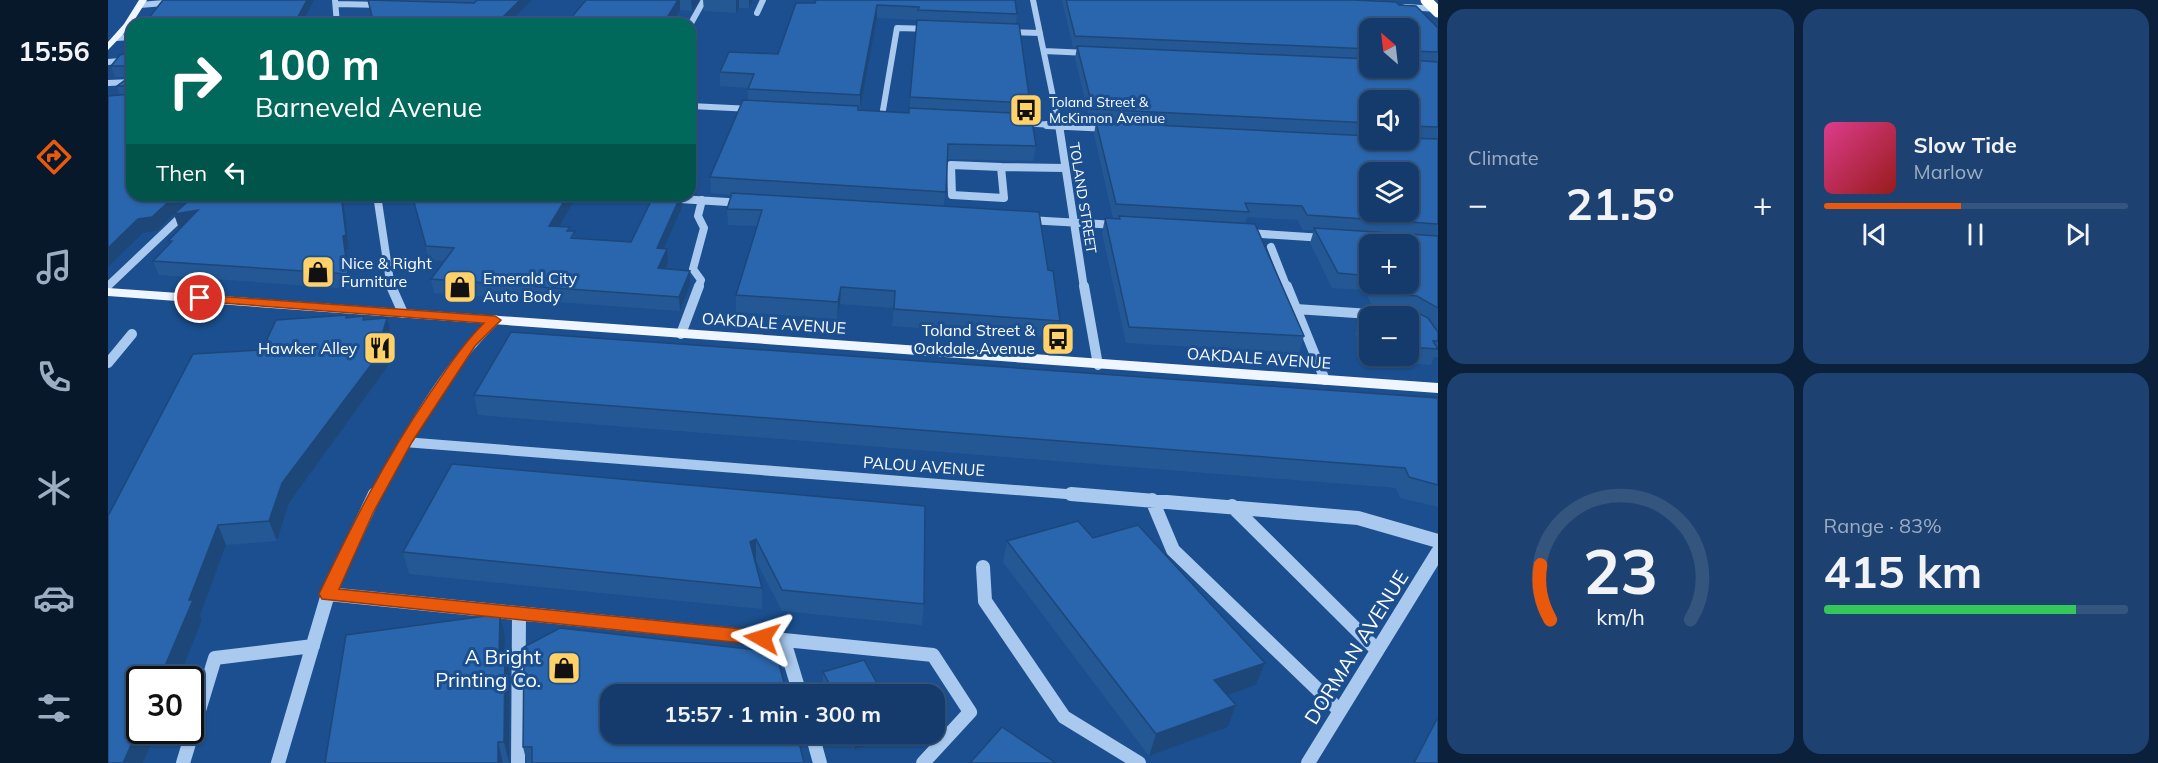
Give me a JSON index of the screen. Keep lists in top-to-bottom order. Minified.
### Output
{"streets":{"main road":["OAKDALE AVENUE"],"street":["TOLAND STREET","PALOU AVENUE","DORMAN AVENUE"]},"crossings":[["TOLAND STREET","OAKDALE AVENUE"]],"places":{"bus stop":["Toland Street & McKinnon Avenue","Toland Street & Oakdale Avenue"],"shop":["Nice & Right Furniture","Emerald City Auto Body","A Bright Printing Co."],"restaurant":["Hawker Alley"]},"north":"top left","page":{"tabs":"15:56","tile":["Climate",["Range · 83%","415 km"]],"map_buttons":["+","−"],"turn":["100 m","Barneveld Avenue"],"song":["Slow Tide","Marlow"],"then":"Then","heat":["−","21.5°","+"],"limit":"30","trip":"15:57 · 1 min · 300 m","gauge":["23","km/h"]}}
